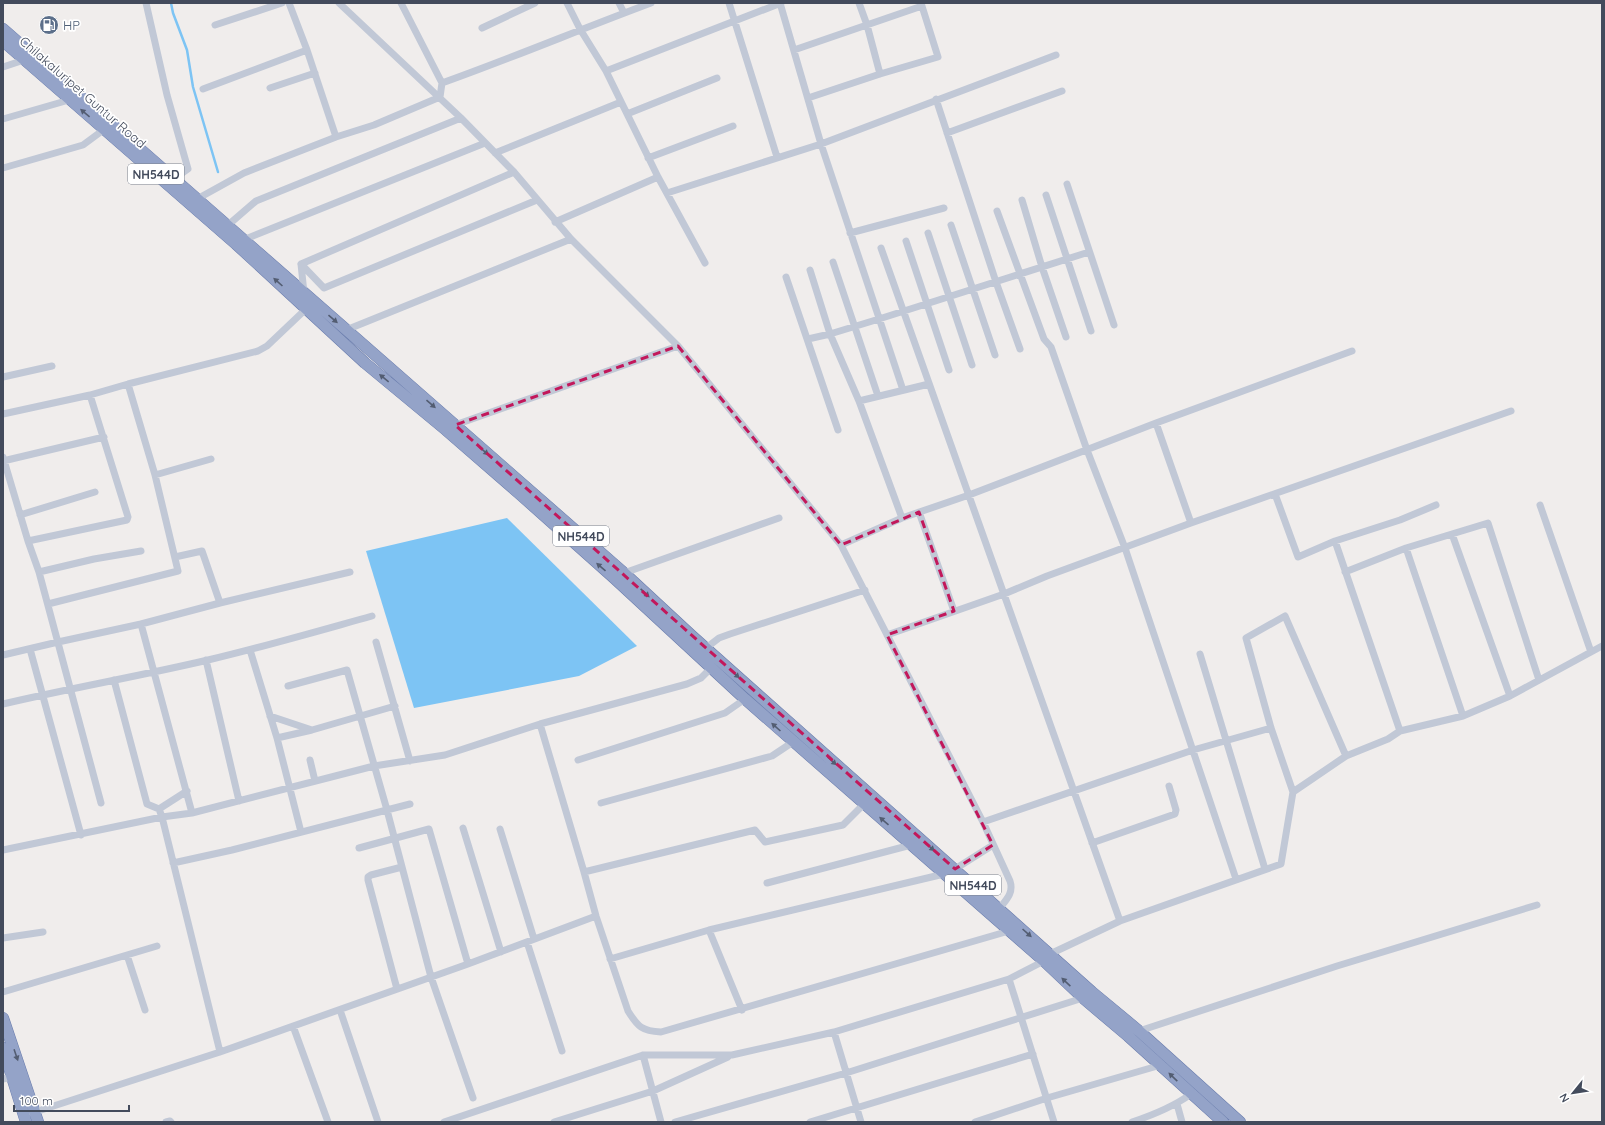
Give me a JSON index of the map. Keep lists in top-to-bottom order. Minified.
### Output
{"streets":{"highway":["Chilakaluripet Guntur Road","NH544D"]},"crossings":[["Chilakaluripet Guntur Road","NH544D"]],"places":{"fuel station":["HP"]},"scale_bar":"100 m","north":"bottom left"}
